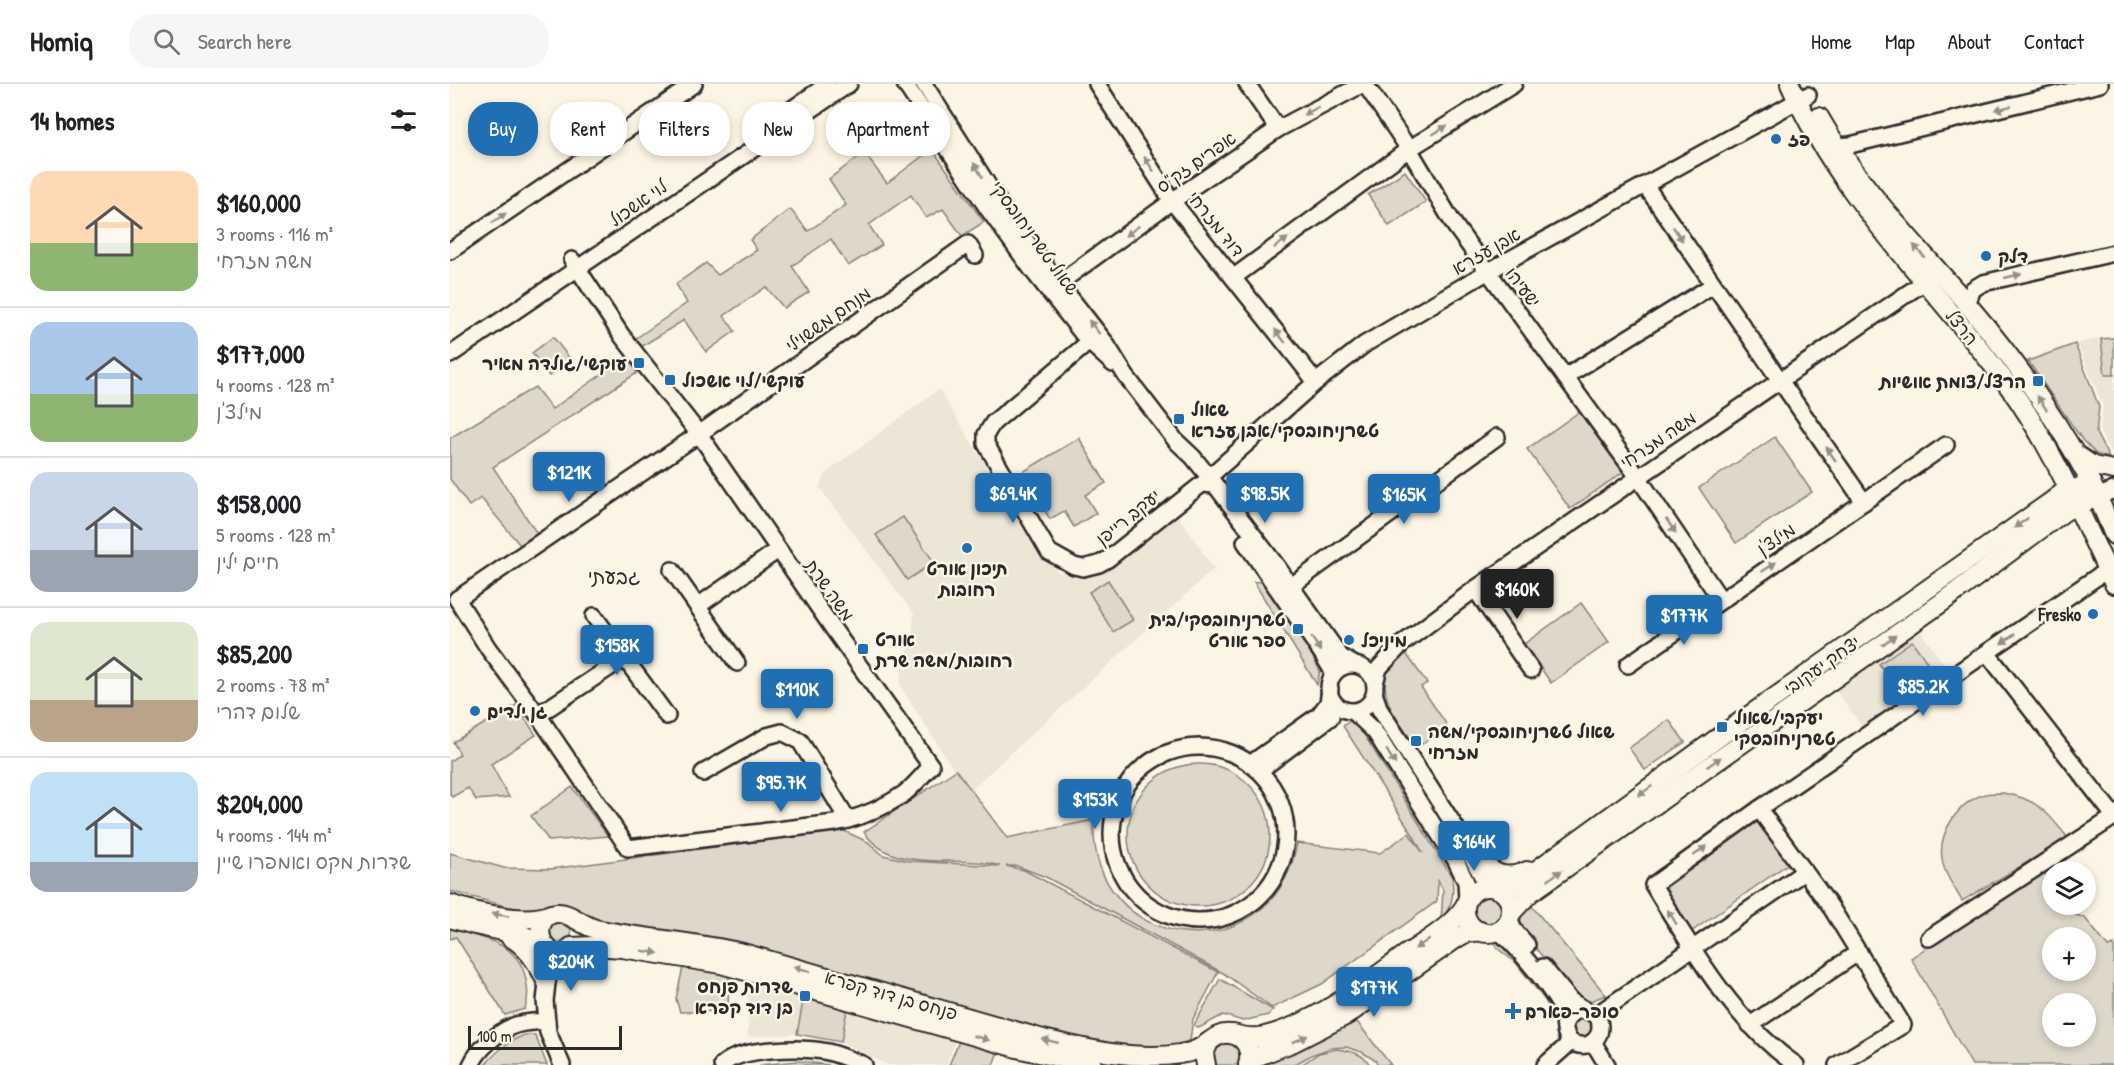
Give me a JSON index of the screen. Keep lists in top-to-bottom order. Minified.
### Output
{"streets":{"main road":["הרצל","יצחק יעקובי","פנחס בן דוד קפרא"],"street":["אפרים זק\"ס","לוי אשכול","דוד מזרחי","שאול טשרניחובסקי","אבן עזרא","ישעיהו","מנחם מששוילי","משה מזרחי","יעקב רייפן","מילצ'ן","משה שרת"]},"crossings":[["אפרים זק\"ס","דוד מזרחי"],["אפרים זק\"ס","שאול טשרניחובסקי"],["אפרים זק\"ס","ישעיהו"],["לוי אשכול","משה שרת"],["דוד מזרחי","אבן עזרא"],["שאול טשרניחובסקי","אבן עזרא"],["שאול טשרניחובסקי","משה מזרחי"],["שאול טשרניחובסקי","יעקב רייפן"],["אבן עזרא","ישעיהו"],["אבן עזרא","הרצל"],["אבן עזרא","יעקב רייפן"],["ישעיהו","משה מזרחי"],["ישעיהו","מילצ'ן"],["מנחם מששוילי","משה שרת"],["הרצל","משה מזרחי"],["הרצל","יצחק יעקובי"]],"one_way":["דוד מזרחי","מילצ'ן"],"districts":["גבעתי"],"places":{"other":["פז","דלק","תיכון אורט רחובות","Fresko","מיניכל","גן ילדים"],"transit":["עוקשי/גולדה מאיר","עוקשי/לוי אשכול","הרצל/צומת אושיות","שאול טשרניחובסקי/אבן עזרא","טשרניחובסקי/בית ספר אורט","אורט רחובות/משה שרת","יעקבי/שאול טשרניחובסקי","שאול טשרניחובסקי/משה מזרחי","שדרות פנחס בן דוד קפרא"],"health":["סופר-פארם"]},"scale_bar":"100 m","page":{"header":"Homiq","search":"Search here","nav":["Home","Map","About","Contact"],"heading":"14 homes","chip":["Buy","Rent","Filters","New","Apartment"],"list":[{"name":"$160,000","note":"3 rooms · 116 m² · משה מזרחי"},{"name":"$177,000","note":"4 rooms · 128 m² · מילצ'ן"},{"name":"$158,000","note":"5 rooms · 128 m² · חיים ילין"},{"name":"$85,200","note":"2 rooms · 78 m² · שלום דהרי"},{"name":"$204,000","note":"4 rooms · 144 m² · שדרות מקס ואמפרו שיין"}],"price":["$121K","$69.4K","$98.5K","$165K","$160K","$177K","$158K","$85.2K","$110K","$95.7K","$153K","$164K","$204K","$177K"],"map_buttons":["+","−"],"scale":"100 m"}}
